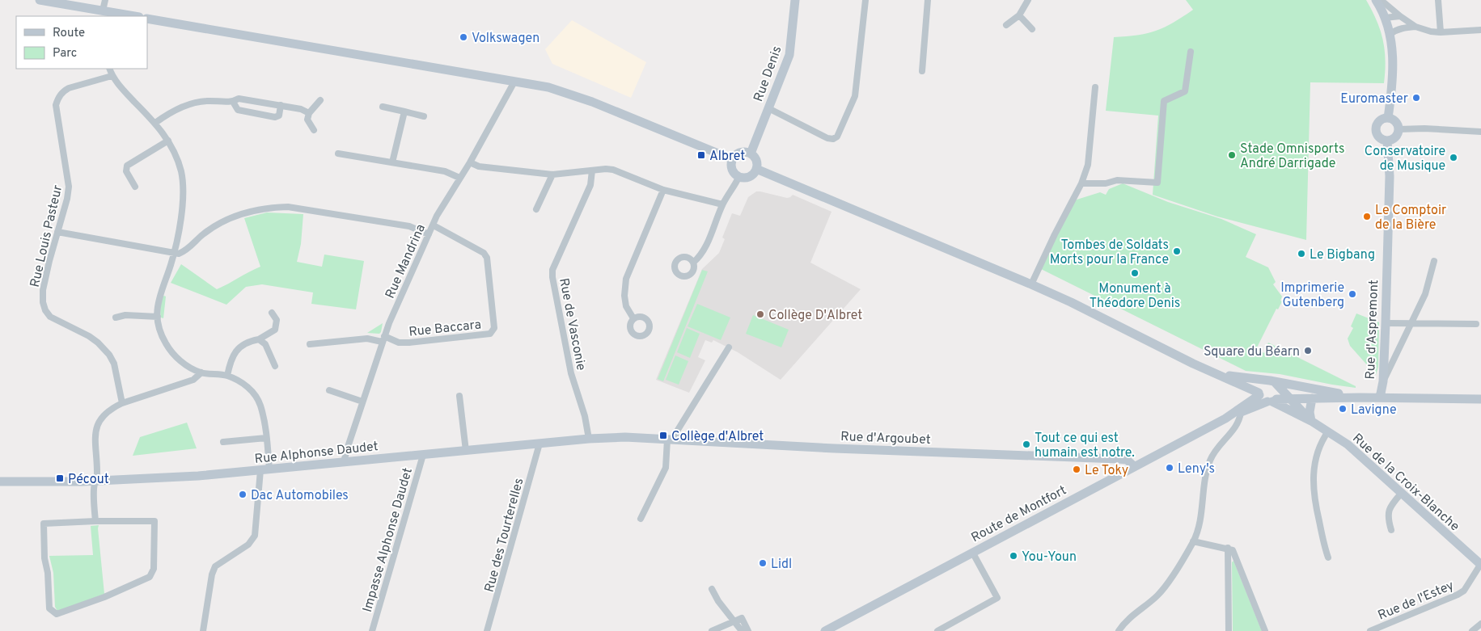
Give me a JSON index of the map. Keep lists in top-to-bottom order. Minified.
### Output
{"streets":{"main road":["Rue Denis","Rue d'Aspremont","Rue d'Argoubet","Rue Alphonse Daudet","Rue de la Croix-Blanche","Route de Montfort"],"street":["Rue Louis Pasteur","Rue Mandrina","Rue de Vasconie","Rue Baccara","Rue des Tourterelles","Impasse Alphonse Daudet","Rue de l'Estey"]},"crossings":[["Rue Mandrina","Rue Baccara"],["Rue Mandrina","Rue Alphonse Daudet"],["Rue de Vasconie","Rue Alphonse Daudet"],["Rue d'Argoubet","Rue Alphonse Daudet"],["Rue d'Argoubet","Route de Montfort"],["Rue Alphonse Daudet","Rue des Tourterelles"],["Rue Alphonse Daudet","Impasse Alphonse Daudet"],["Rue de la Croix-Blanche","Route de Montfort"],["Rue de la Croix-Blanche","Rue de l'Estey"]],"places":{"other":["Volkswagen","Euromaster","Stade Omnisports André Darrigade","Conservatoire de Musique","Le Comptoir de la Bière","Tombes de Soldats Morts pour la France","Le Bigbang","Monument à Théodore Denis","Imprimerie Gutenberg","Collège D'Albret","Square du Béarn","Lavigne","Tout ce qui est humain est notre.","Leny's","Le Toky","Dac Automobiles","You-Youn","Lidl"],"transit":["Albret","Collège d'Albret","Pécout"]},"legend":["Route","Parc"]}
